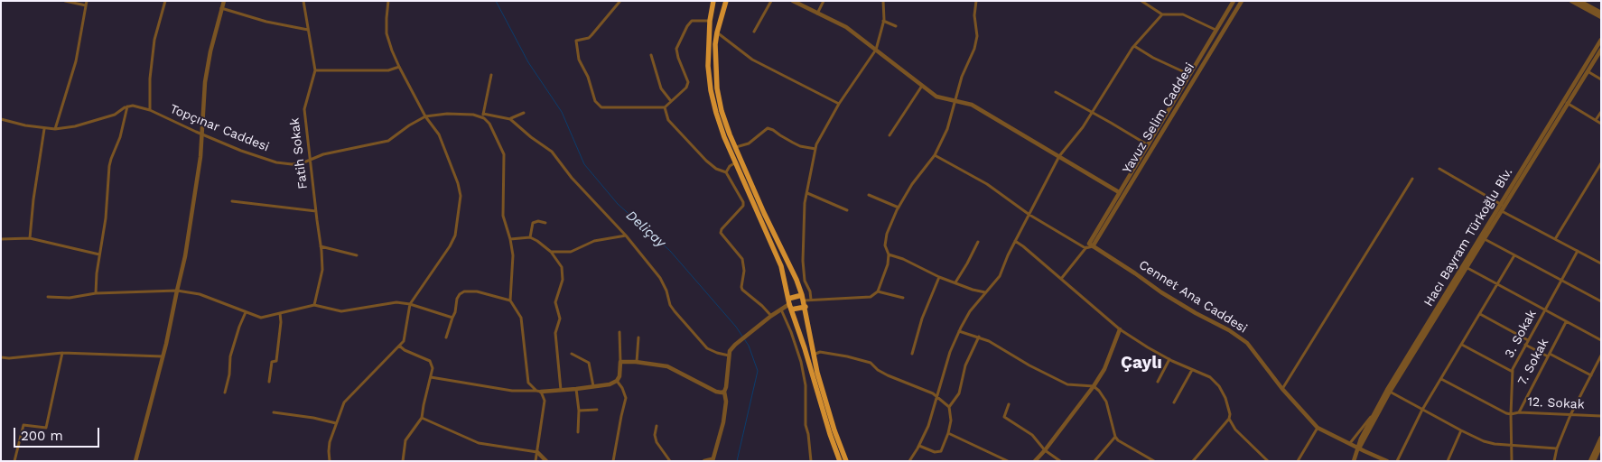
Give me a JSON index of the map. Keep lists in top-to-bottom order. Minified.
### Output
{"streets":{"street":["Yavuz Selim Caddesi","Topçınar Caddesi","Fatih Sokak","Hacı Bayram Türkoğlu Blv.","Cennet Ana Caddesi","3. Sokak","7. Sokak","12. Sokak"]},"crossings":[["Yavuz Selim Caddesi","Cennet Ana Caddesi"],["Topçınar Caddesi","Fatih Sokak"],["Hacı Bayram Türkoğlu Blv.","Cennet Ana Caddesi"],["3. Sokak","12. Sokak"],["7. Sokak","12. Sokak"]],"districts":["Çaylı"],"water":["Deliçay"],"scale_bar":"200 m"}
